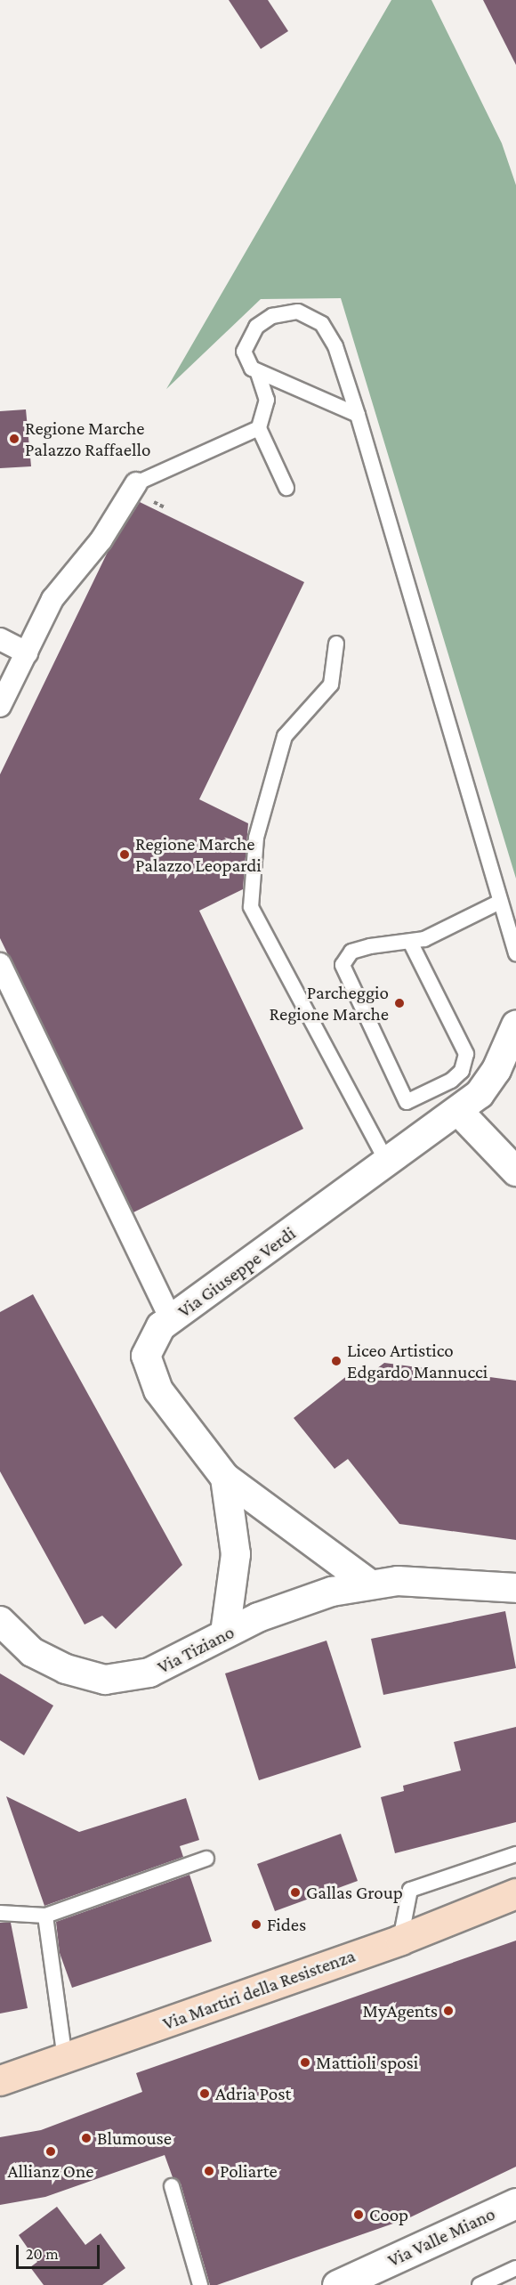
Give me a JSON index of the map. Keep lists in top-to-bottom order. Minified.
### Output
{"streets":{"main road":["Via Martiri della Resistenza"],"street":["Via Giuseppe Verdi","Via Tiziano","Via Valle Miano"]},"crossings":[["Via Giuseppe Verdi","Via Tiziano"]],"places":["Regione Marche Palazzo Raffaello","Regione Marche Palazzo Leopardi","Parcheggio Regione Marche","Liceo Artistico Edgardo Mannucci","Gallas Group","Fides","MyAgents","Mattioli sposi","Adria Post","Blumouse","Allianz One","Poliarte","Coop"],"scale_bar":"20 m"}
